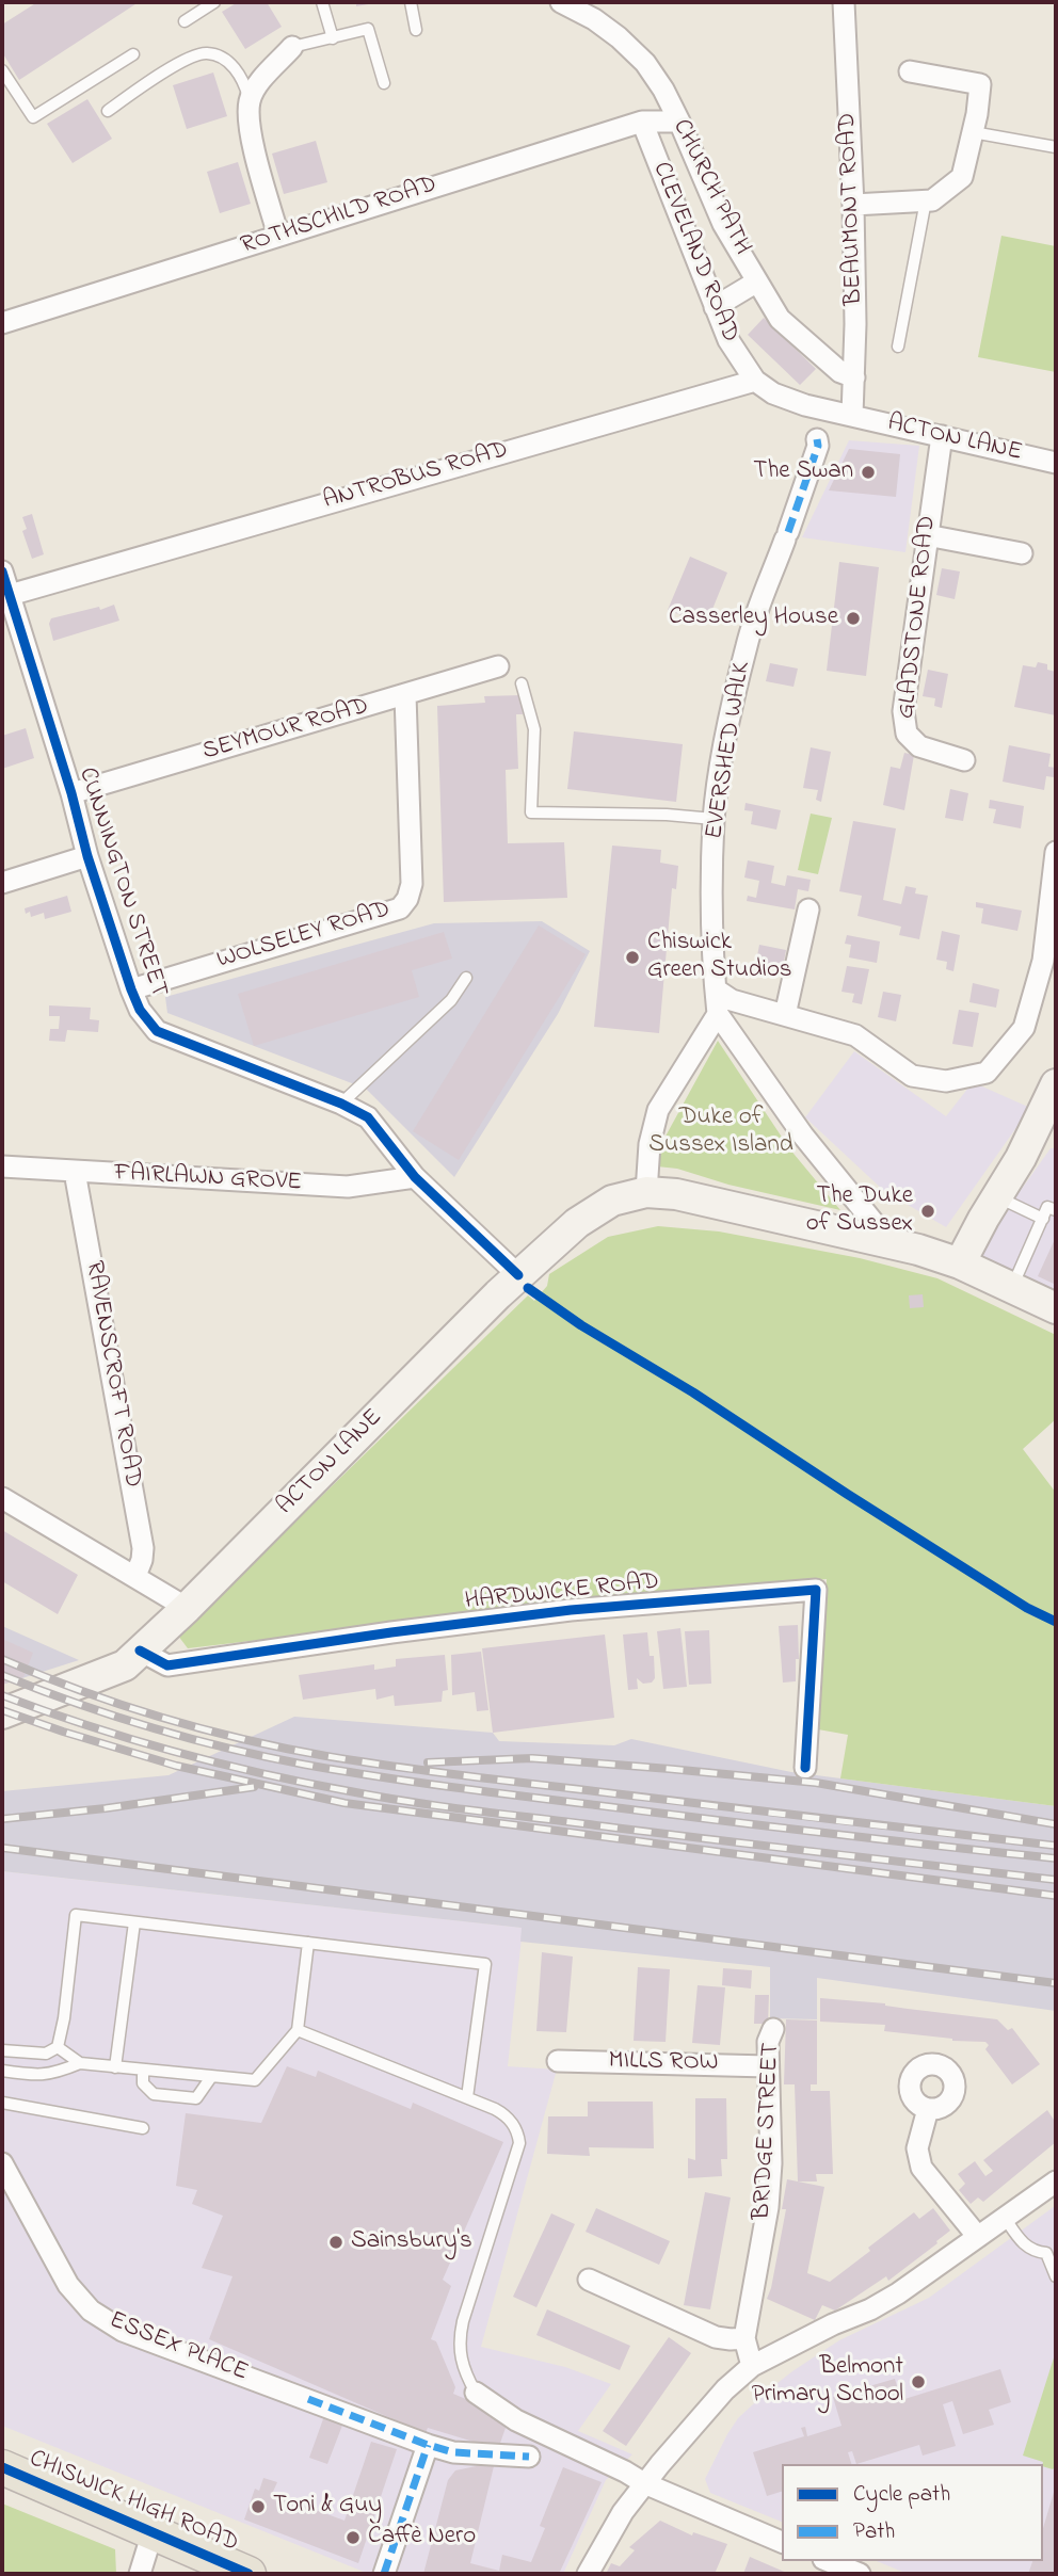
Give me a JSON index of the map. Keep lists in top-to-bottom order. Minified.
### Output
{"streets":{"main road":["ACTON LANE","CHISWICK HIGH ROAD"],"street":["CHURCH PATH","BEAUMONT ROAD","ROTHSCHILD ROAD","CLEVELAND ROAD","ANTROBUS ROAD","GLADSTONE ROAD","SEYMOUR ROAD","EVERSHED WALK","CUNNINGTON STREET","WOLSELEY ROAD","FAIRLAWN GROVE","RAVENSCROFT ROAD","HARDWICKE ROAD","MILLS ROW","BRIDGE STREET","ESSEX PLACE"]},"crossings":[["CHURCH PATH","BEAUMONT ROAD"],["CHURCH PATH","ROTHSCHILD ROAD"],["BEAUMONT ROAD","ACTON LANE"],["ROTHSCHILD ROAD","CLEVELAND ROAD"],["CLEVELAND ROAD","ANTROBUS ROAD"],["ACTON LANE","GLADSTONE ROAD"],["ACTON LANE","CUNNINGTON STREET"],["ACTON LANE","HARDWICKE ROAD"],["ANTROBUS ROAD","CUNNINGTON STREET"],["SEYMOUR ROAD","CUNNINGTON STREET"],["SEYMOUR ROAD","WOLSELEY ROAD"],["CUNNINGTON STREET","WOLSELEY ROAD"],["CUNNINGTON STREET","FAIRLAWN GROVE"],["FAIRLAWN GROVE","RAVENSCROFT ROAD"],["MILLS ROW","BRIDGE STREET"]],"parks":["Duke of Sussex Island"],"places":["The Swan","Casserley House","Chiswick Green Studios","The Duke of Sussex","Sainsbury's","Belmont Primary School","Toni & Guy","Caffè Nero"],"legend":["Cycle path","Path"]}
